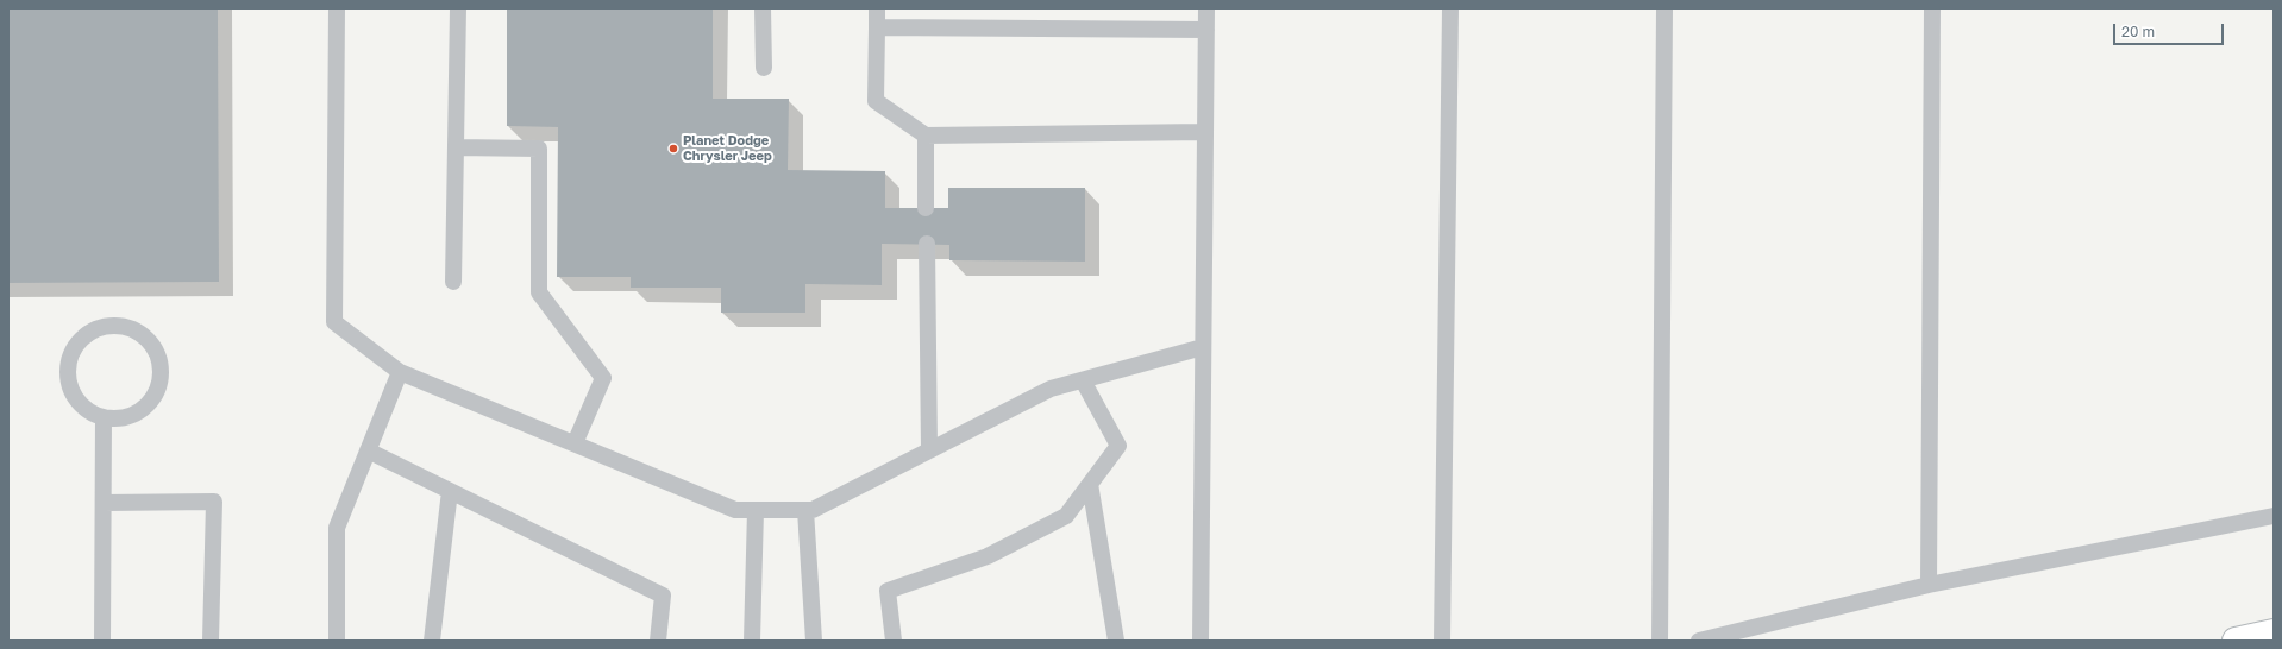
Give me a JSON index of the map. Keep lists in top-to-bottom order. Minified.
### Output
{"places":["Planet Dodge Chrysler Jeep"],"scale_bar":"20 m"}
